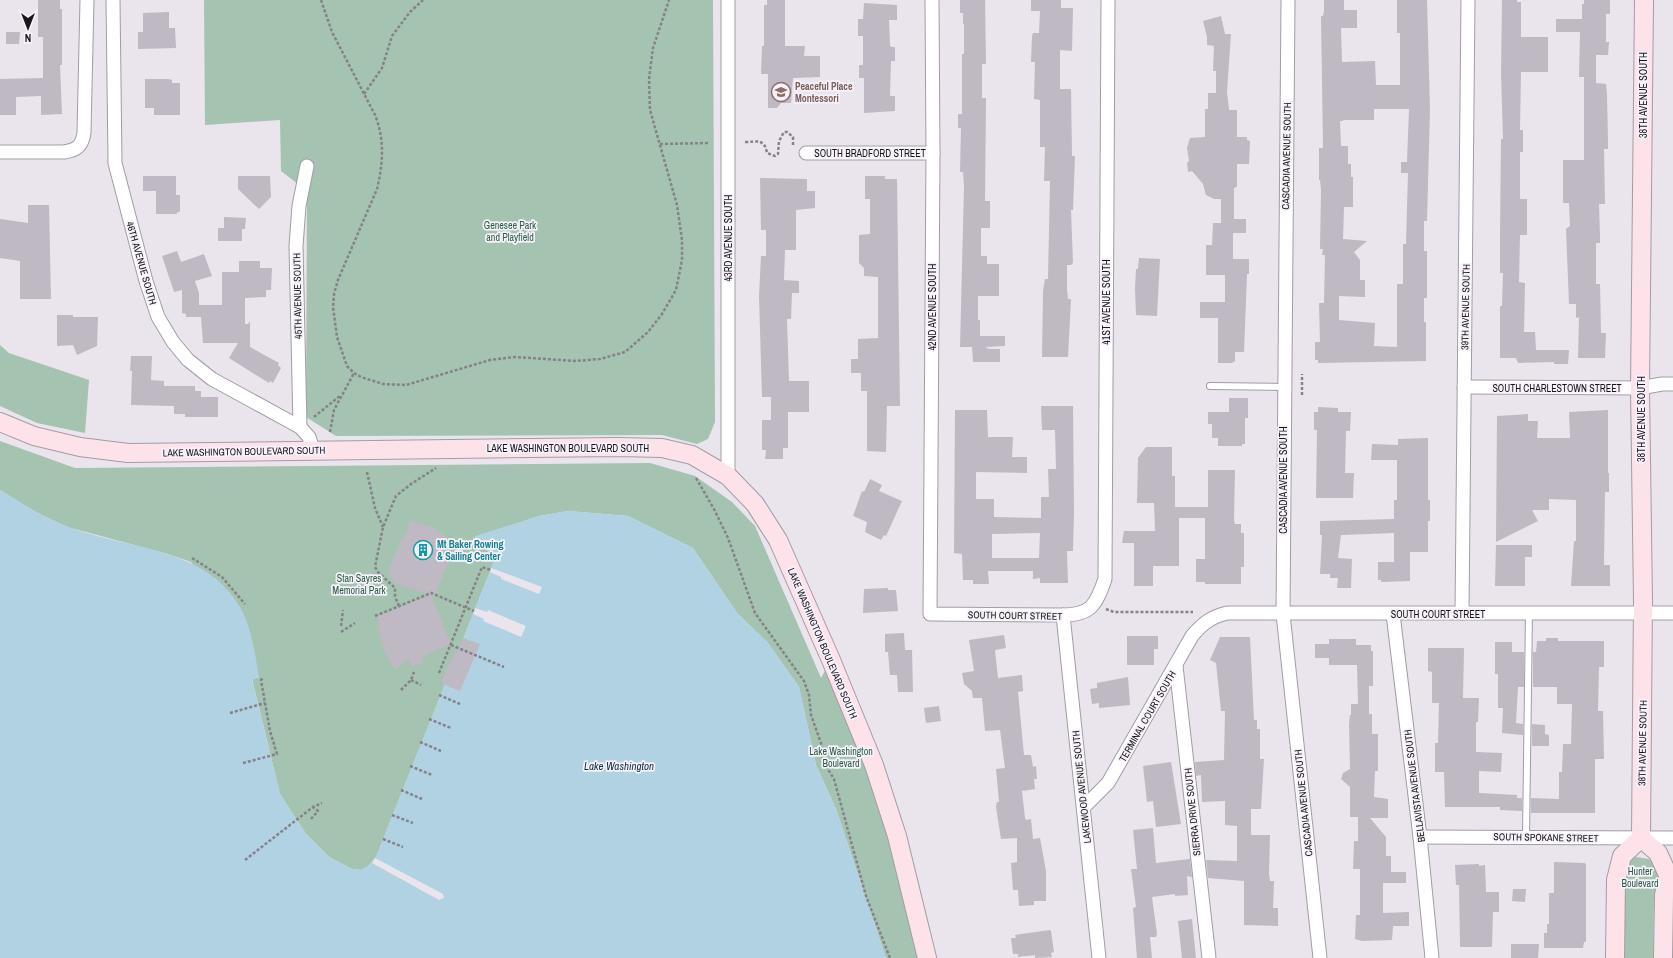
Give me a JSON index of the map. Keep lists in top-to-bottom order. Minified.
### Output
{"streets":{"main road":["38TH AVENUE SOUTH","LAKE WASHINGTON BOULEVARD SOUTH"],"street":["SOUTH BRADFORD STREET","CASCADIA AVENUE SOUTH","43RD AVENUE SOUTH","46TH AVENUE SOUTH","45TH AVENUE SOUTH","41ST AVENUE SOUTH","42ND AVENUE SOUTH","39TH AVENUE SOUTH","SOUTH CHARLESTOWN STREET","SOUTH COURT STREET","TERMINAL COURT SOUTH","BELLAVISTA AVENUE SOUTH","LAKEWOOD AVENUE SOUTH","SIERRA DRIVE SOUTH","SOUTH SPOKANE STREET"]},"crossings":[["38TH AVENUE SOUTH","SOUTH CHARLESTOWN STREET"],["38TH AVENUE SOUTH","SOUTH COURT STREET"],["38TH AVENUE SOUTH","SOUTH SPOKANE STREET"],["SOUTH BRADFORD STREET","42ND AVENUE SOUTH"],["CASCADIA AVENUE SOUTH","SOUTH COURT STREET"],["43RD AVENUE SOUTH","LAKE WASHINGTON BOULEVARD SOUTH"],["46TH AVENUE SOUTH","45TH AVENUE SOUTH"],["46TH AVENUE SOUTH","LAKE WASHINGTON BOULEVARD SOUTH"],["41ST AVENUE SOUTH","SOUTH COURT STREET"],["42ND AVENUE SOUTH","SOUTH COURT STREET"],["39TH AVENUE SOUTH","SOUTH CHARLESTOWN STREET"],["39TH AVENUE SOUTH","SOUTH COURT STREET"],["SOUTH COURT STREET","TERMINAL COURT SOUTH"],["SOUTH COURT STREET","BELLAVISTA AVENUE SOUTH"],["SOUTH COURT STREET","LAKEWOOD AVENUE SOUTH"],["TERMINAL COURT SOUTH","LAKEWOOD AVENUE SOUTH"],["TERMINAL COURT SOUTH","SIERRA DRIVE SOUTH"],["BELLAVISTA AVENUE SOUTH","SOUTH SPOKANE STREET"]],"water":["Lake Washington"],"parks":["Genesee Park and Playfield","Stan Sayres Memorial Park","Lake Washington Boulevard","Hunter Boulevard"],"places":{"school or university":["Peaceful Place Montessori"],"building":["Mt Baker Rowing & Sailing Center"]},"north":"bottom"}
